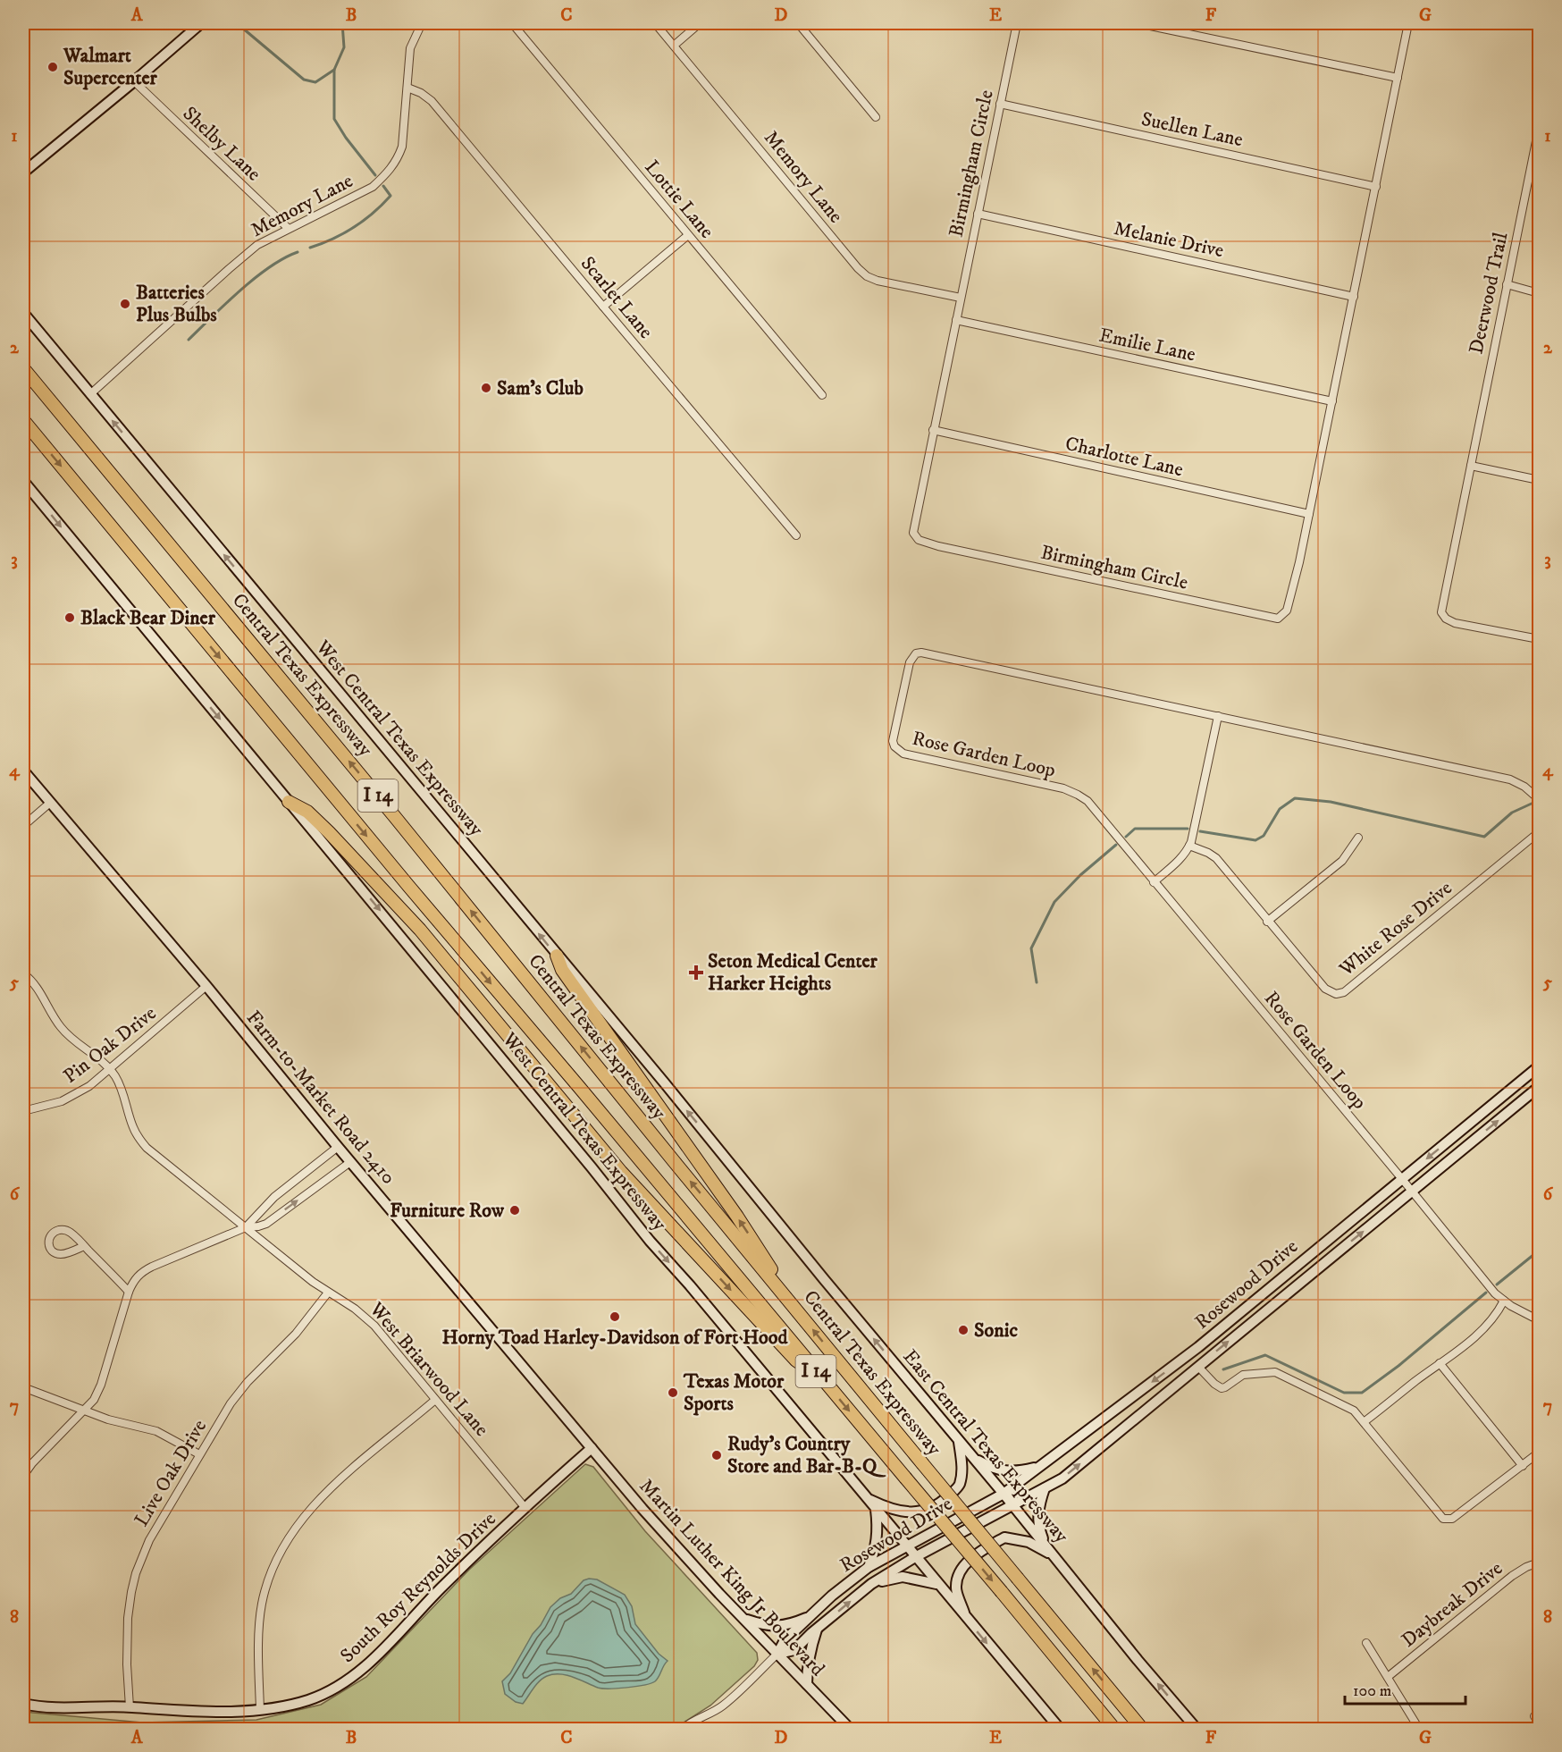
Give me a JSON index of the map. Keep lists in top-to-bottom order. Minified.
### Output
{"streets":{"highway":["Central Texas Expressway","I 14"],"main road":["West Central Texas Expressway","Farm-to-Market Road 2410","Rosewood Drive","East Central Texas Expressway","Martin Luther King Jr Boulevard","South Roy Reynolds Drive"],"street":["Suellen Lane","Shelby Lane","Birmingham Circle","Memory Lane","Lottie Lane","Melanie Drive","Deerwood Trail","Scarlet Lane","Emilie Lane","Charlotte Lane","Rose Garden Loop","White Rose Drive","Pin Oak Drive","West Briarwood Lane","Live Oak Drive","Daybreak Drive"]},"crossings":[["Suellen Lane","Birmingham Circle"],["Shelby Lane","Memory Lane"],["Birmingham Circle","Memory Lane"],["Birmingham Circle","Melanie Drive"],["Birmingham Circle","Emilie Lane"],["Birmingham Circle","Charlotte Lane"],["Memory Lane","Scarlet Lane"],["Memory Lane","West Central Texas Expressway"],["West Central Texas Expressway","East Central Texas Expressway"],["Rose Garden Loop","Rosewood Drive"],["Pin Oak Drive","Farm-to-Market Road 2410"],["Pin Oak Drive","West Briarwood Lane"],["Farm-to-Market Road 2410","Martin Luther King Jr Boulevard"],["Farm-to-Market Road 2410","South Roy Reynolds Drive"],["Rosewood Drive","East Central Texas Expressway"],["Rosewood Drive","Martin Luther King Jr Boulevard"],["West Briarwood Lane","Live Oak Drive"],["West Briarwood Lane","South Roy Reynolds Drive"],["Live Oak Drive","South Roy Reynolds Drive"],["Martin Luther King Jr Boulevard","South Roy Reynolds Drive"]],"one_way":["East Central Texas Expressway"],"places":{"other":["Walmart Supercenter","Batteries Plus Bulbs","Sam's Club","Black Bear Diner","Furniture Row","Horny Toad Harley-Davidson of Fort Hood","Sonic","Texas Motor Sports","Rudy's Country Store and Bar-B-Q"],"health":["Seton Medical Center Harker Heights"]},"scale_bar":"100 m","grid":{"columns":["A","B","C","D","E","F","G"],"rows":["1","2","3","4","5","6","7","8"]}}
